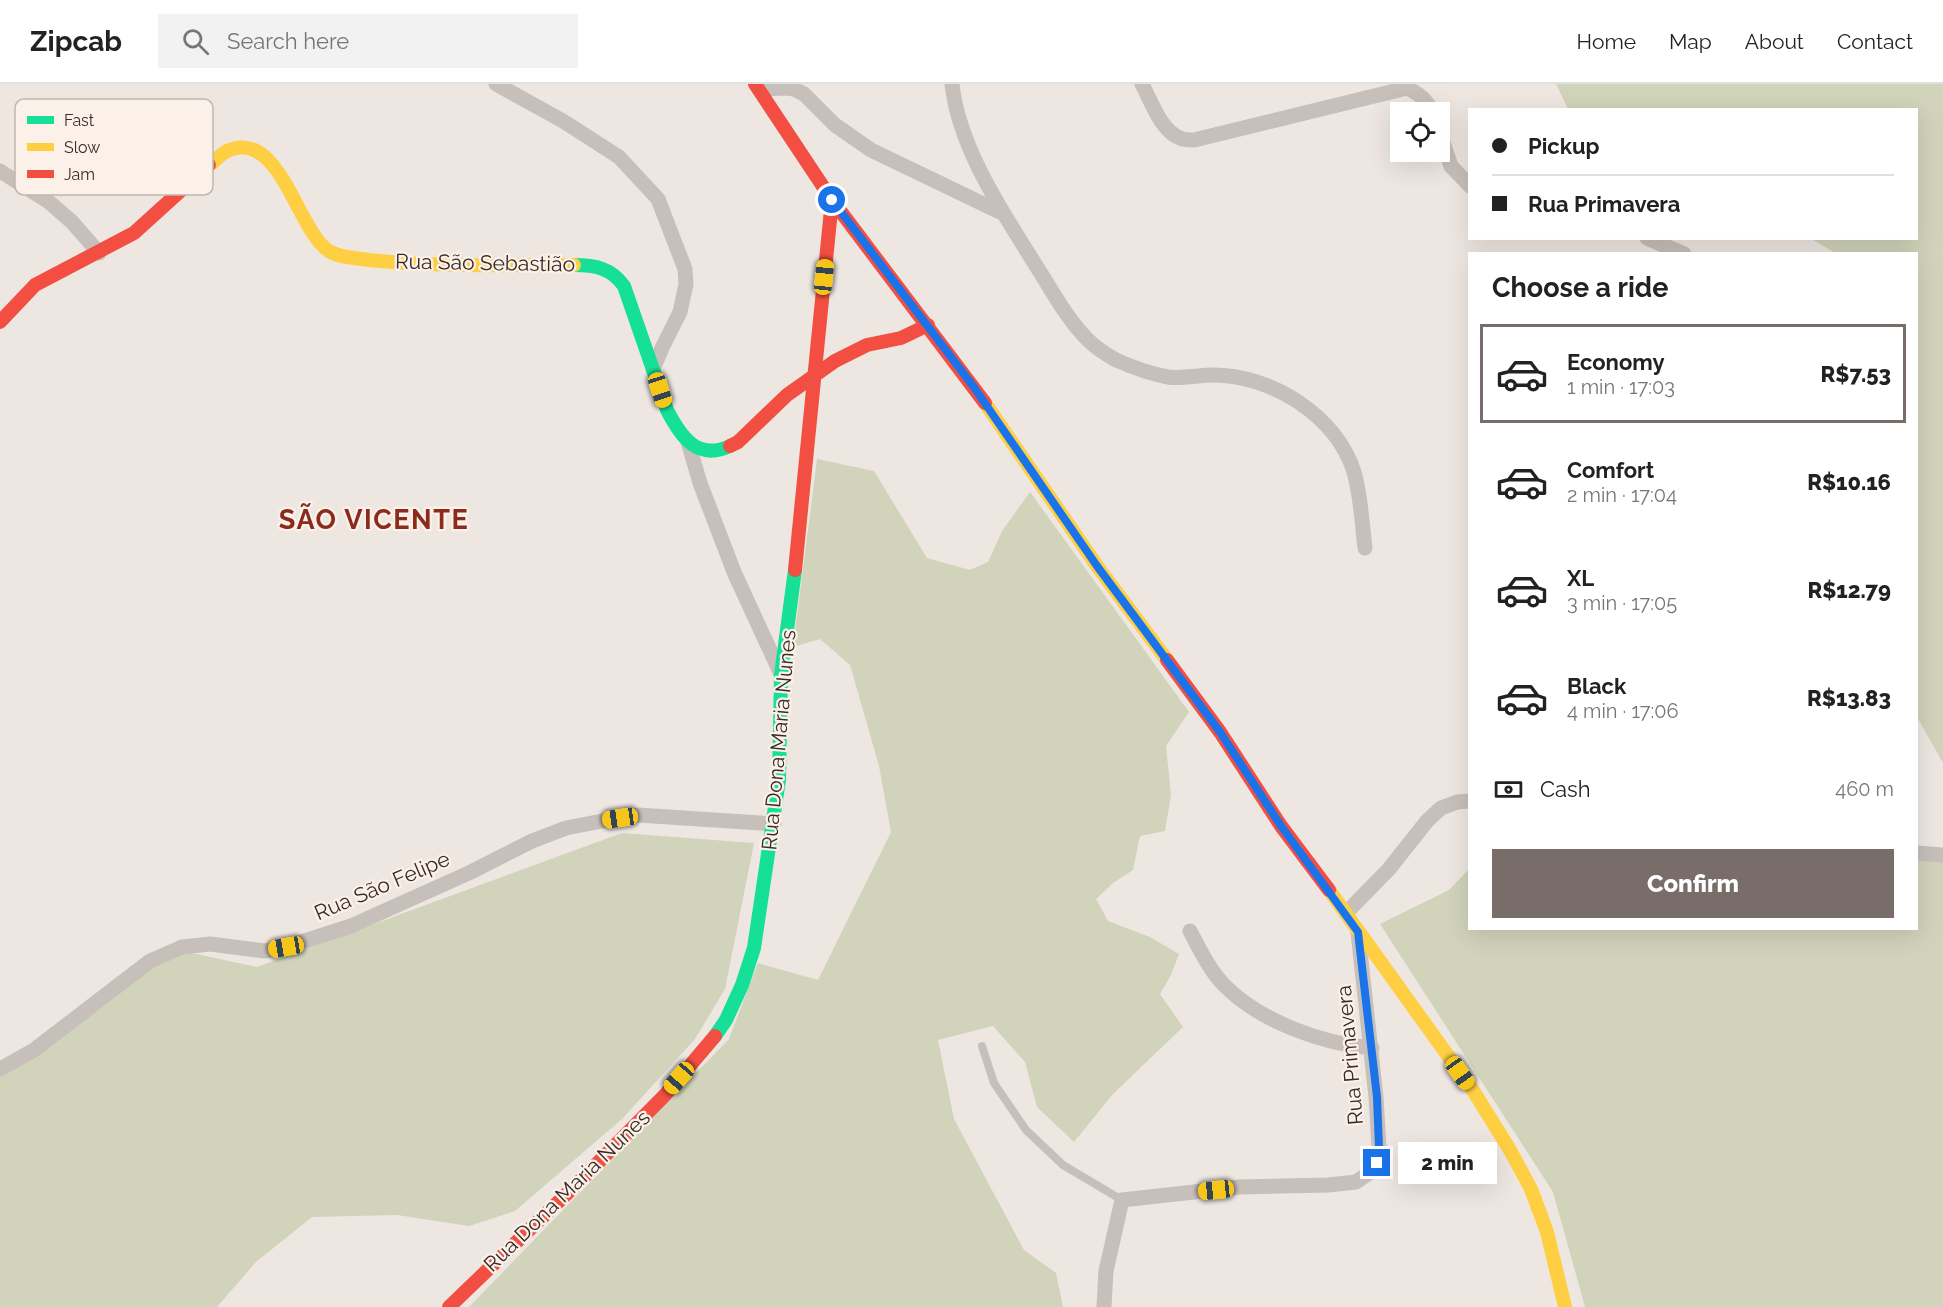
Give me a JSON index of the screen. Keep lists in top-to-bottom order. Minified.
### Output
{"streets":{"street":["Rua São Sebastião","Rua Dona Maria Nunes","Rua São Felipe","Rua Primavera"]},"crossings":[["Rua Dona Maria Nunes","Rua São Felipe"]],"districts":["SÃO VICENTE"],"legend":["Fast","Slow","Jam"],"page":{"header":"Zipcab","search":"Search here","nav":["Home","Map","About","Contact"],"banner":["Pickup","Rua Primavera"],"heading":"Choose a ride","list":[{"name":"Economy","note":"1 min · 17:03","value":"R$7.53"},{"name":"Comfort","note":"2 min · 17:04","value":"R$10.16"},{"name":"XL","note":"3 min · 17:05","value":"R$12.79"},{"name":"Black","note":"4 min · 17:06","value":"R$13.83"}],"pay":["Cash","460 m"],"buttons":"Confirm","bubble":"2 min"}}
